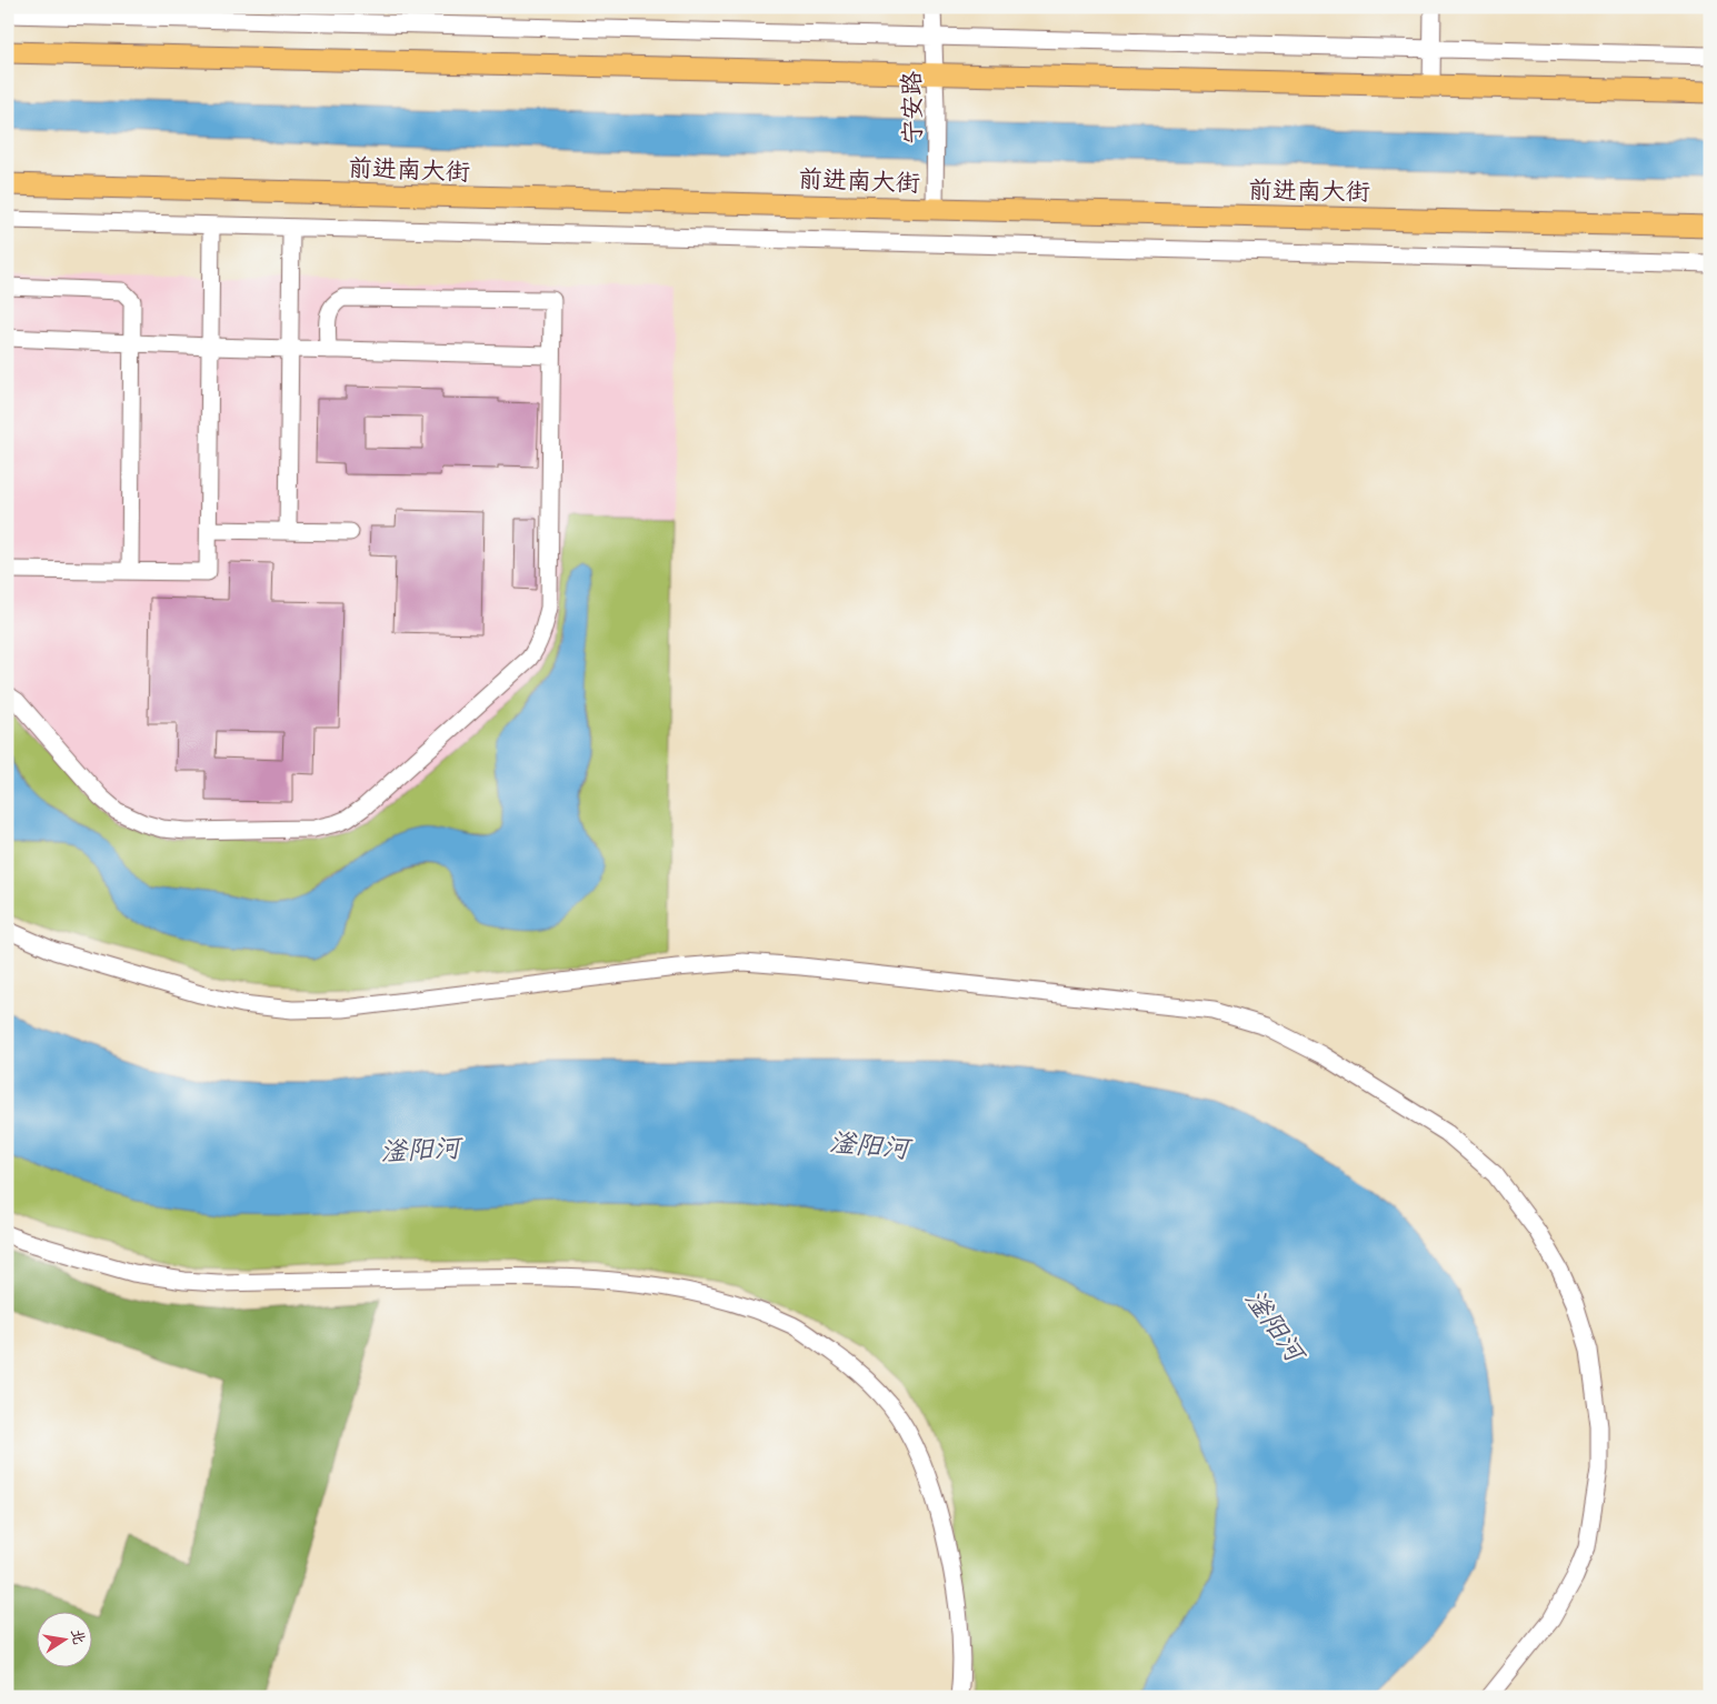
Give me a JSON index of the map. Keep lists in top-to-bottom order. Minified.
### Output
{"streets":{"main road":["前进南大街"],"street":["宁安路"]},"crossings":[["宁安路","前进南大街"]],"water":["滏阳河"],"north":"right"}
